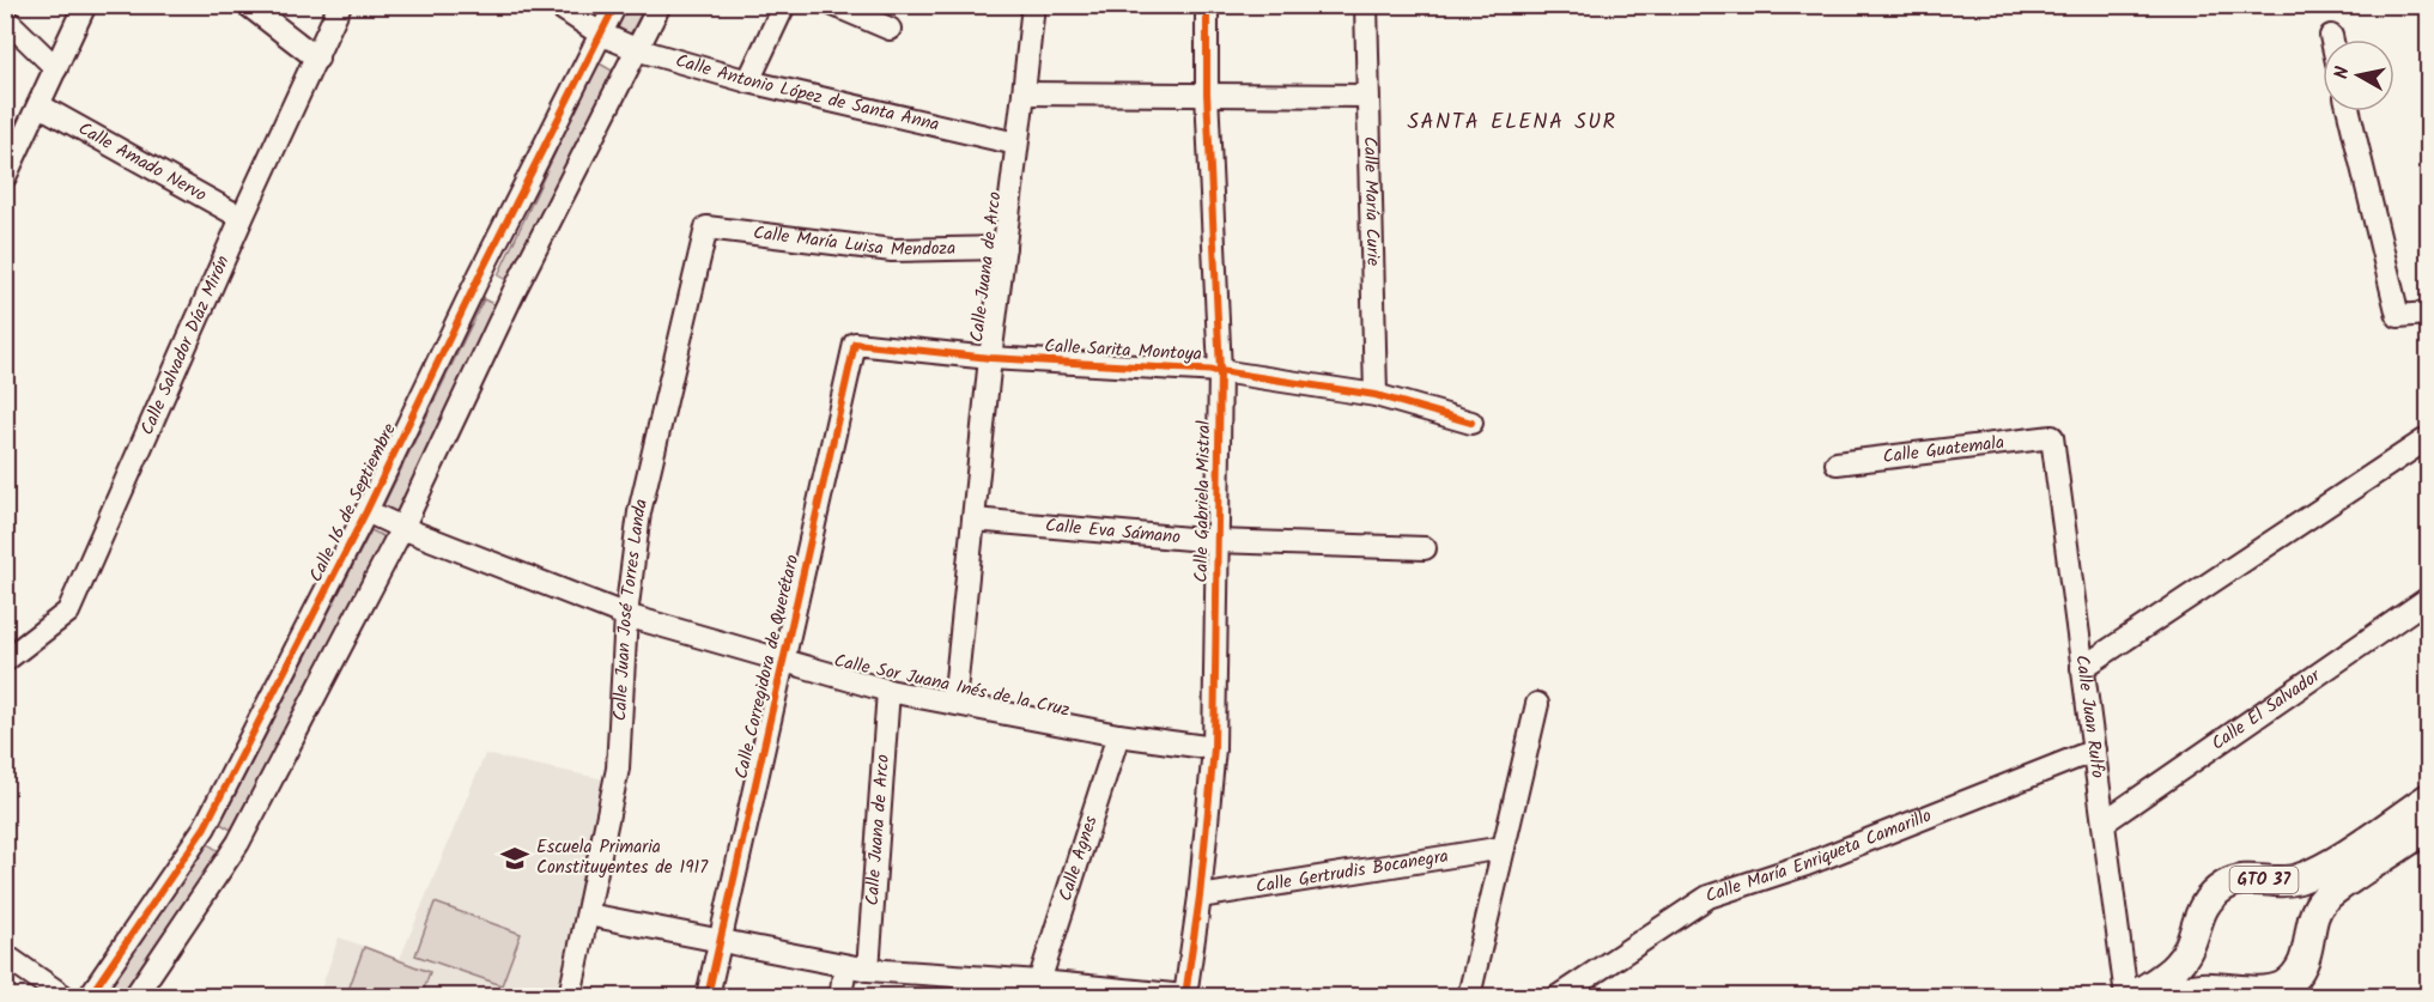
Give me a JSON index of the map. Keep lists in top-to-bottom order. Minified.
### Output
{"streets":{"main road":["GTO 37"],"street":["Calle Antonio López de Santa Anna","Calle Amado Nervo","Calle María Curie","Calle María Luisa Mendoza","Calle Juana de Arco","Calle Salvador Díaz Mirón","Calle Sarita Montoya","Calle Guatemala","Calle Gabriela Mistral","Calle 16 de Septiembre","Calle Eva Sámano","Calle Juan José Torres Landa","Calle Corregidora de Querétaro","Calle Sor Juana Inés de la Cruz","Calle El Salvador","Calle Juan Rulfo","Calle Agnes","Calle María Enriqueta Camarillo","Calle Gertrudis Bocanegra"]},"crossings":[["Calle Antonio López de Santa Anna","Calle Juana de Arco"],["Calle Antonio López de Santa Anna","Calle 16 de Septiembre"],["Calle Amado Nervo","Calle Salvador Díaz Mirón"],["Calle María Curie","Calle Sarita Montoya"],["Calle María Luisa Mendoza","Calle Juana de Arco"],["Calle María Luisa Mendoza","Calle Juan José Torres Landa"],["Calle Juana de Arco","Calle Sarita Montoya"],["Calle Juana de Arco","Calle Eva Sámano"],["Calle Juana de Arco","Calle Sor Juana Inés de la Cruz"],["Calle Sarita Montoya","Calle Gabriela Mistral"],["Calle Sarita Montoya","Calle Corregidora de Querétaro"],["Calle Guatemala","Calle Juan Rulfo"],["Calle Gabriela Mistral","Calle Eva Sámano"],["Calle Gabriela Mistral","Calle Sor Juana Inés de la Cruz"],["Calle Gabriela Mistral","Calle Gertrudis Bocanegra"],["Calle 16 de Septiembre","Calle Sor Juana Inés de la Cruz"],["Calle Juan José Torres Landa","Calle Sor Juana Inés de la Cruz"],["Calle Corregidora de Querétaro","Calle Sor Juana Inés de la Cruz"],["Calle Sor Juana Inés de la Cruz","Calle Agnes"],["Calle El Salvador","Calle Juan Rulfo"],["Calle Juan Rulfo","Calle María Enriqueta Camarillo"]],"districts":["SANTA ELENA SUR"],"places":{"school or university":["Escuela Primaria Constituyentes de 1917"]},"north":"left"}
